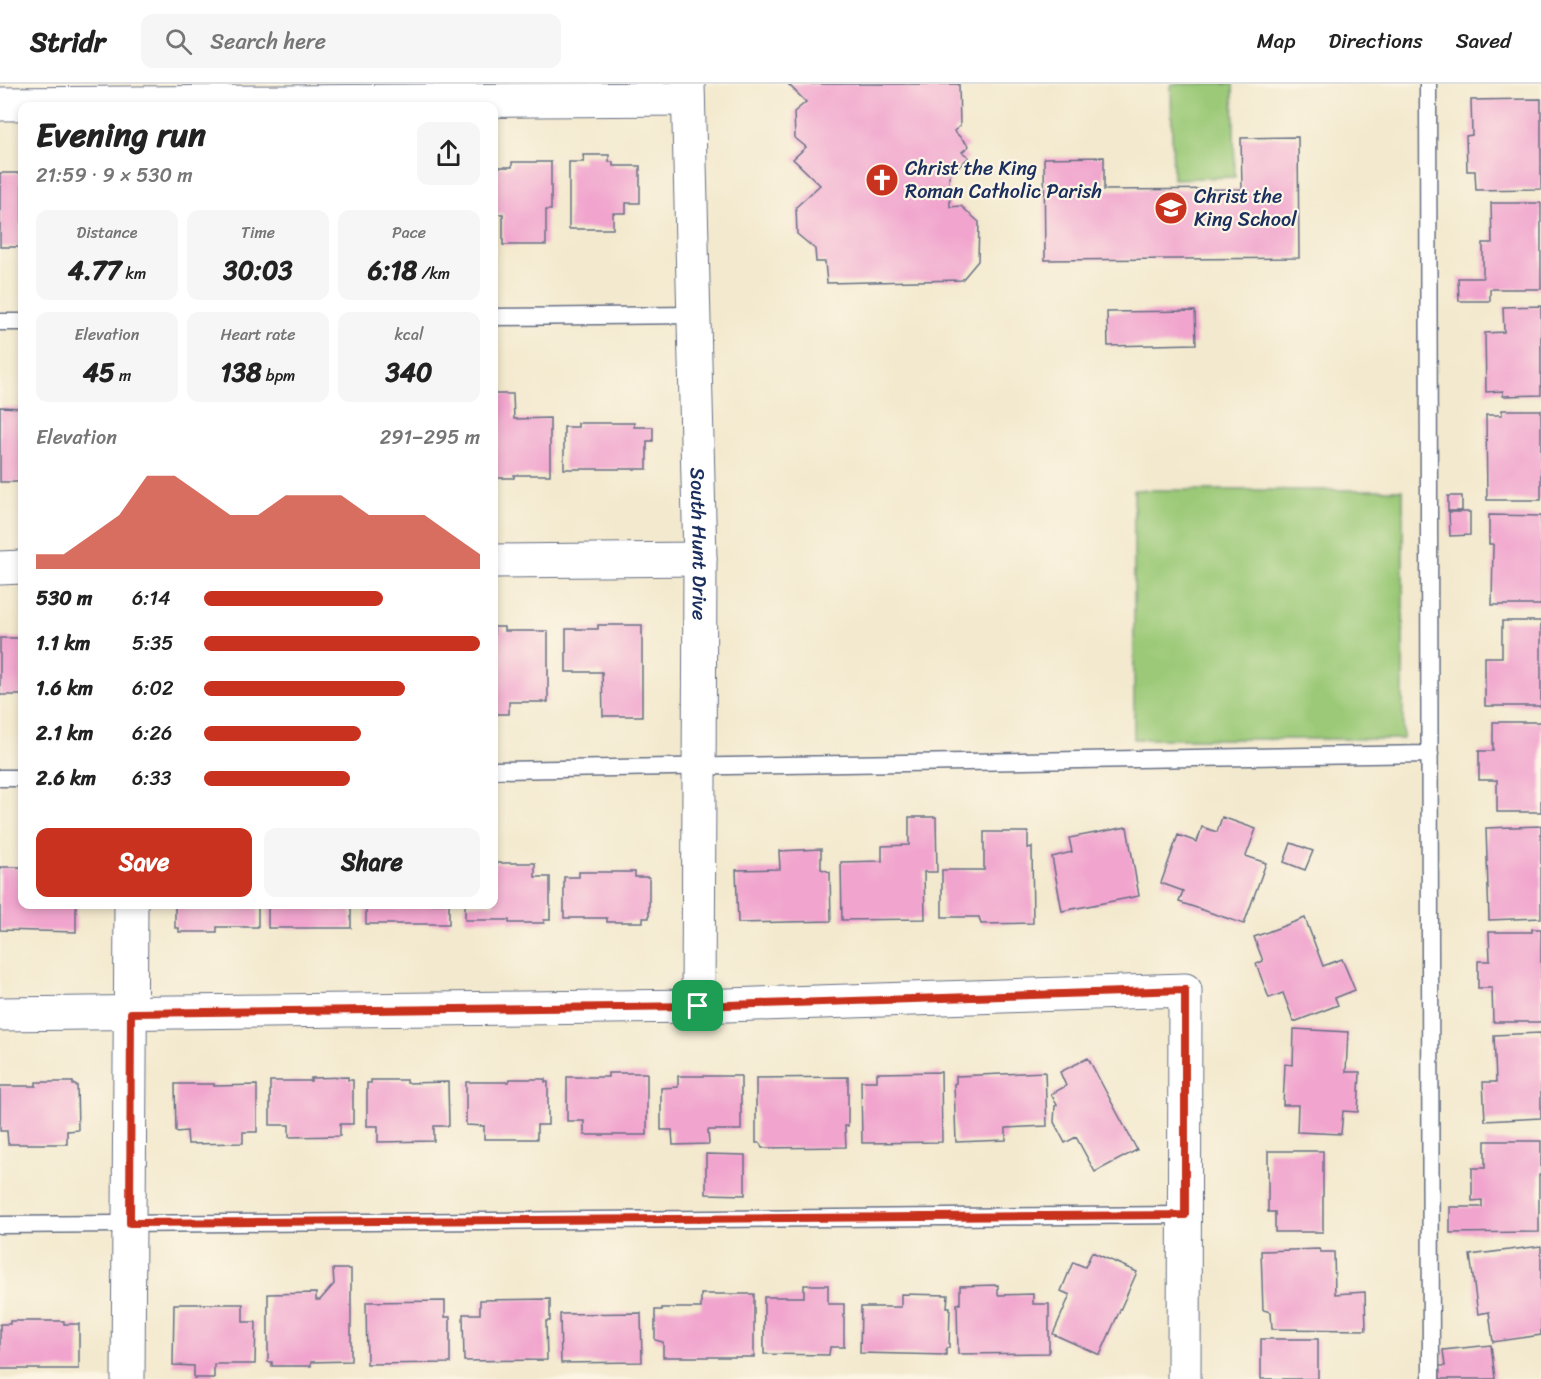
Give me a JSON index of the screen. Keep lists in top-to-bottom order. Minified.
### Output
{"streets":{"street":["South Hunt Drive"]},"places":{"church":["Christ the King Roman Catholic Parish"],"school or university":["Christ the King School"]},"page":{"header":"Stridr","search":"Search here","nav":["Map","Directions","Saved"],"heading":["Evening run","21:59 · 9 × 530 m"],"stats":[["Distance","4.77 km"],["Time","30:03"],["Pace","6:18 /km"],["Elevation","45 m"],["Heart rate","138 bpm"],["kcal","340"]],"chart":["Elevation","291–295 m"],"list":[{"name":"530 m","note":"6:14"},{"name":"1.1 km","note":"5:35"},{"name":"1.6 km","note":"6:02"},{"name":"2.1 km","note":"6:26"},{"name":"2.6 km","note":"6:33"}],"buttons":["Save","Share"]}}
